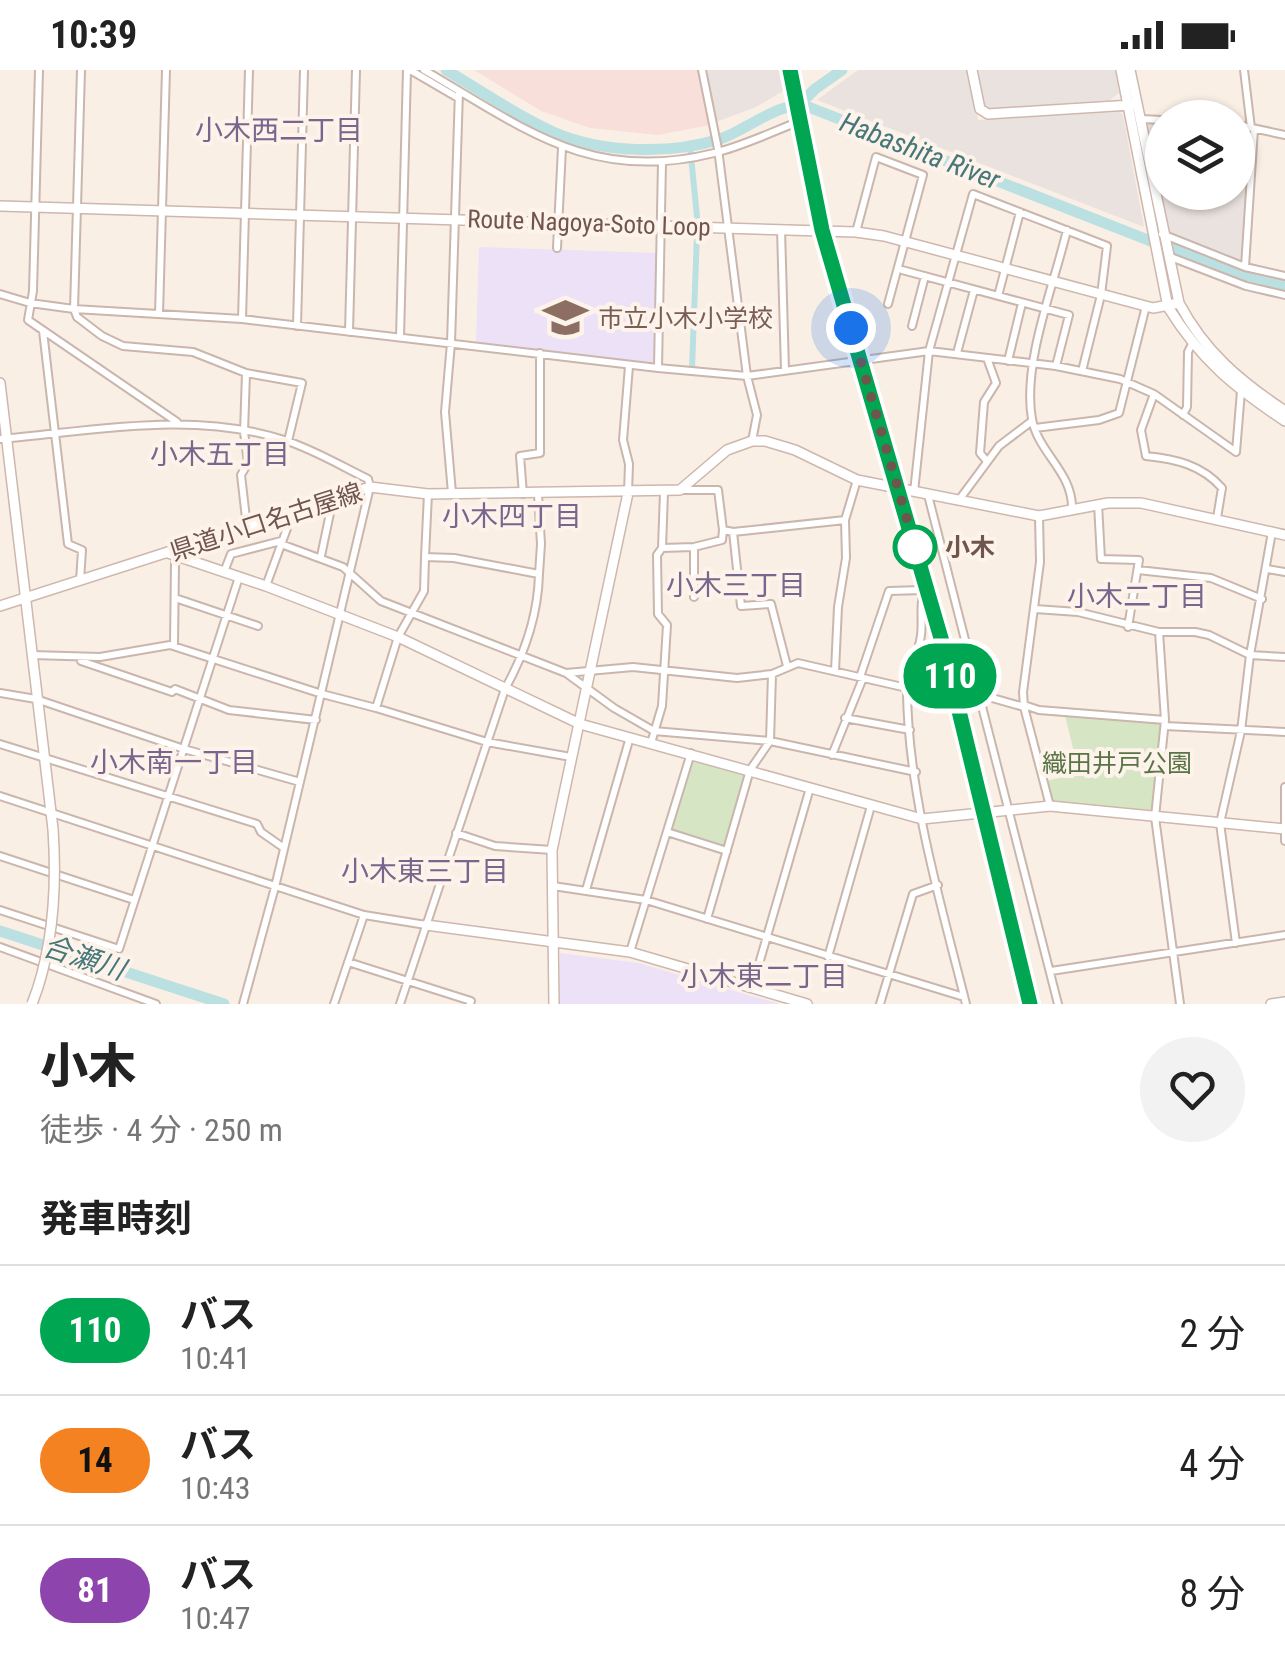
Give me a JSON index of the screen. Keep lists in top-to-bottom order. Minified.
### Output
{"streets":{"main road":["Route Nagoya-Soto Loop","県道小口名古屋線"]},"districts":["小木西二丁目","小木五丁目","小木四丁目","小木三丁目","小木二丁目","小木南一丁目","小木東三丁目","小木東二丁目"],"water":["Habashita River","合瀬川"],"parks":["織田井戸公園"],"places":{"school or university":["市立小木小学校"],"other":["小木"]},"lines":["bus line 110"],"page":{"status":"10:39","on_map":"110","heading":[["小木","徒歩 · 4 分 · 250 m"],"発車時刻"],"list":[{"mark":"110","name":"バス","note":"10:41","value":"2 分"},{"mark":"14","name":"バス","note":"10:43","value":"4 分"},{"mark":"81","name":"バス","note":"10:47","value":"8 分"}]}}
